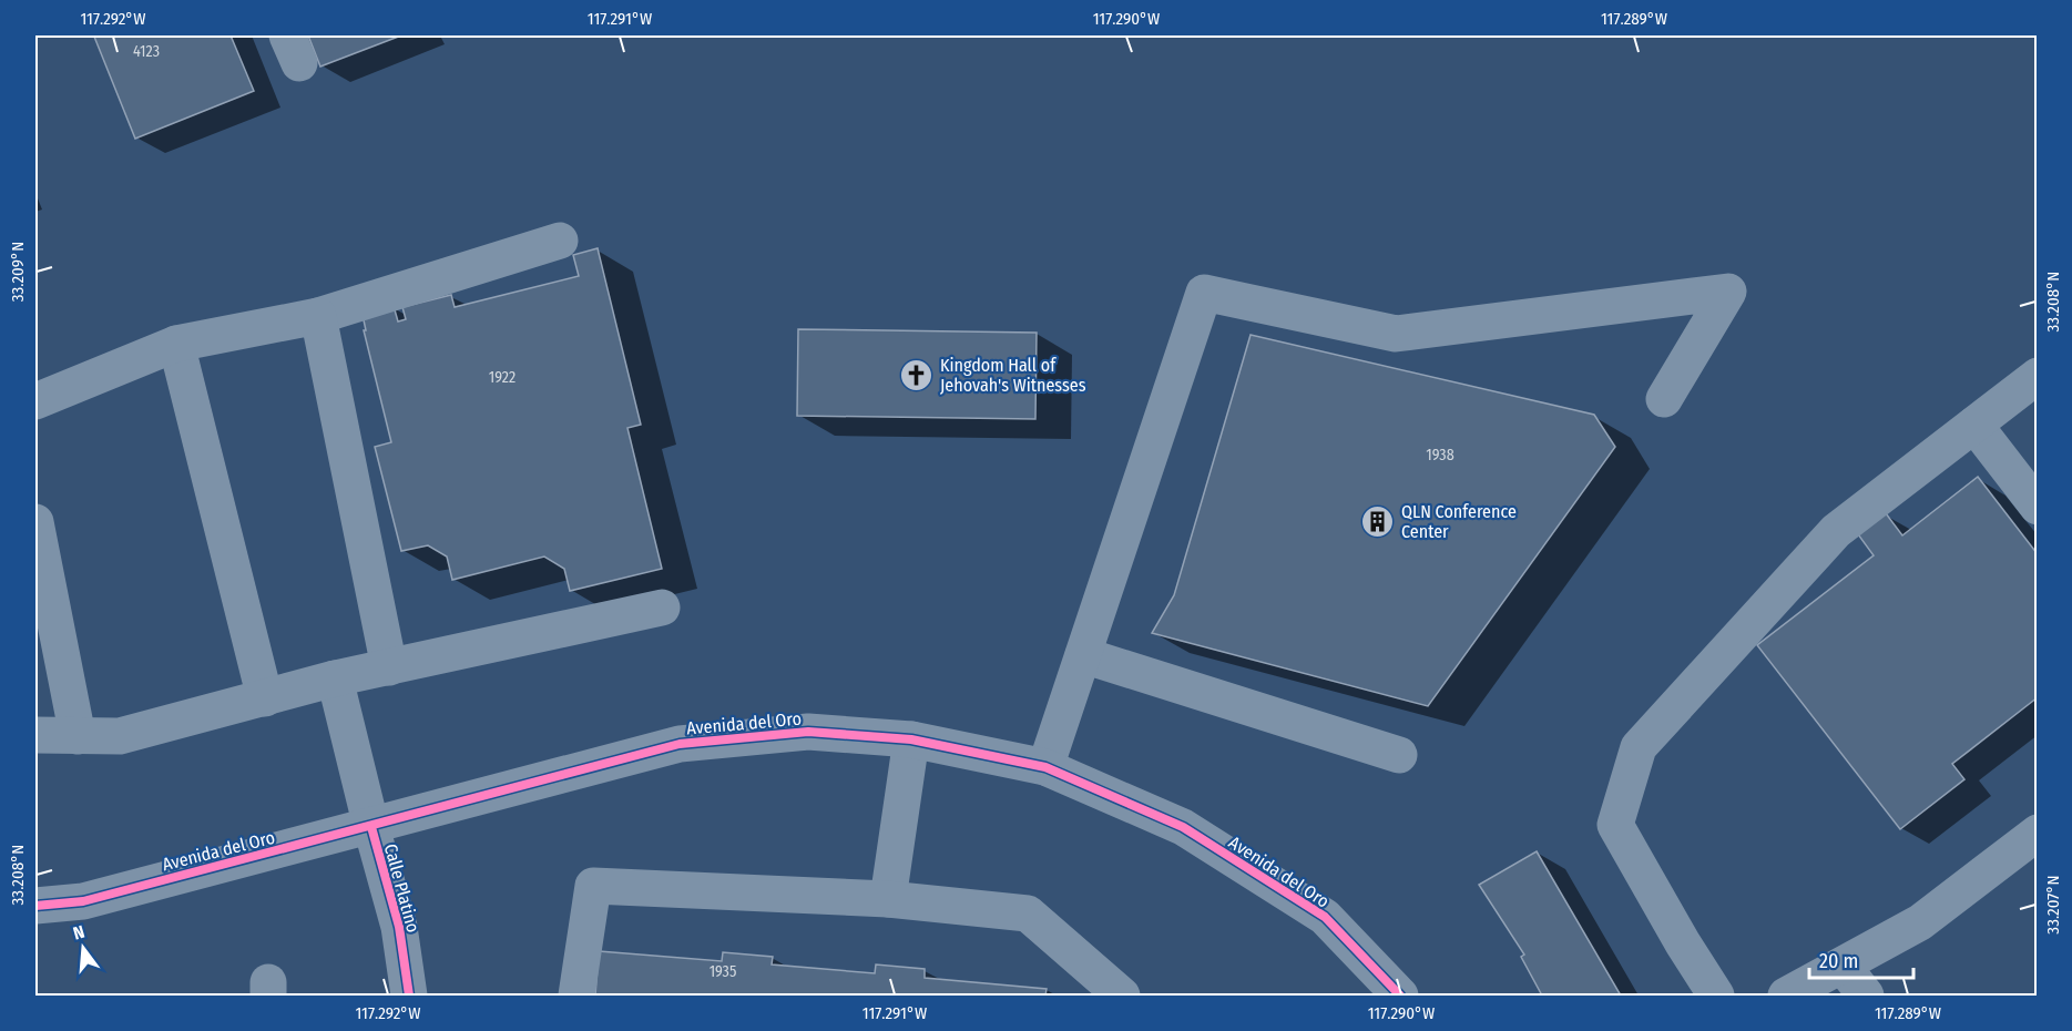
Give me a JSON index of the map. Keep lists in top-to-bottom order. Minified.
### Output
{"streets":{"street":["Avenida del Oro","Calle Platino"]},"crossings":[["Avenida del Oro","Calle Platino"]],"places":{"church":["Kingdom Hall of Jehovah's Witnesses"],"building":["QLN Conference Center"]},"house_numbers":["4123","1922","1938","1935"],"scale_bar":"20 m","north":"top","coordinates":["117.292°W","117.291°W","117.290°W","117.289°W","33.209°N","33.208°N","33.207°N"]}
